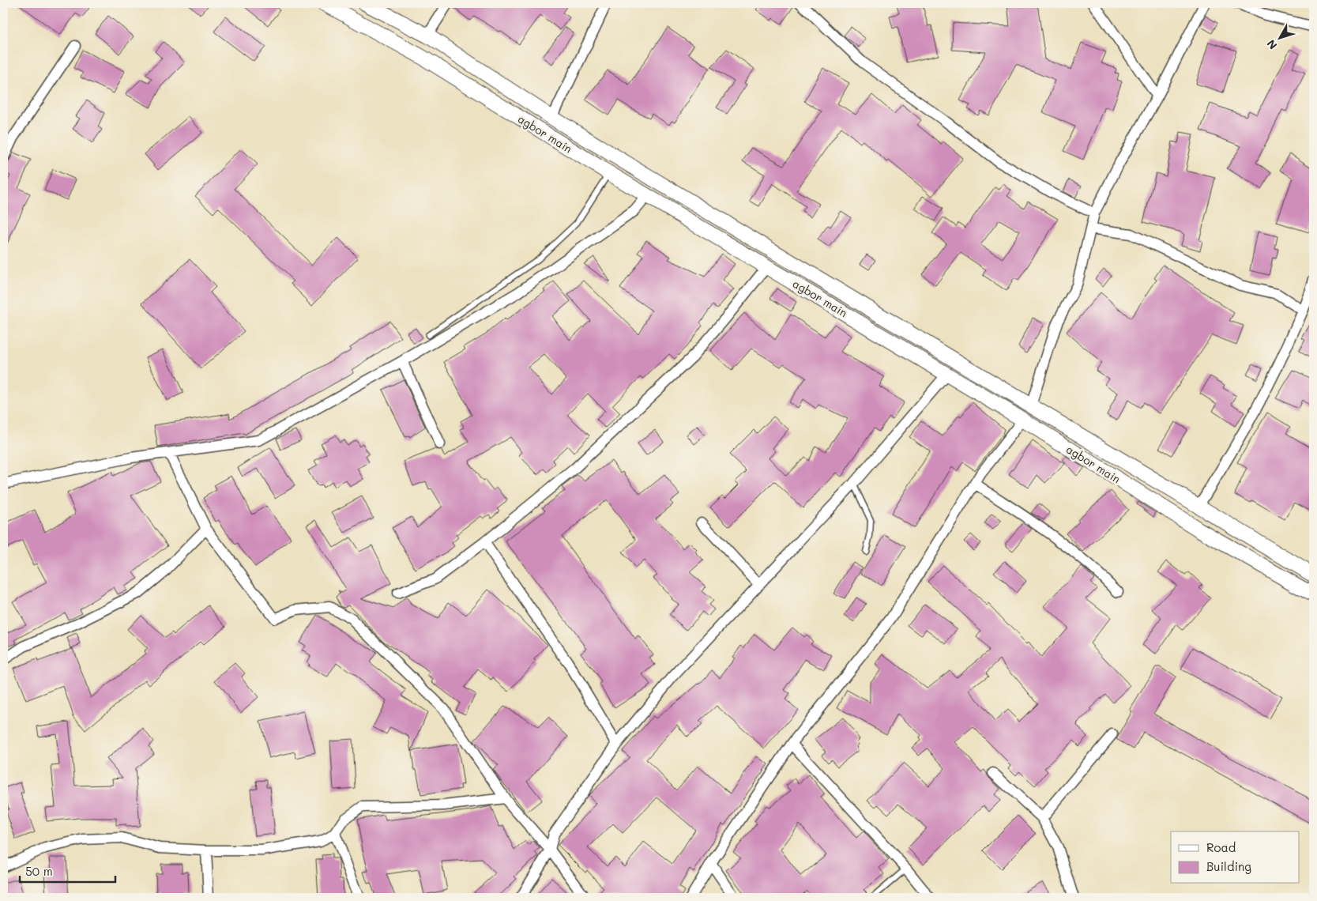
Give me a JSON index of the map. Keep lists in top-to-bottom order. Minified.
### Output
{"streets":{"main road":["agbor main"]},"legend":["Road","Building"],"scale_bar":"50 m","north":"bottom left"}
